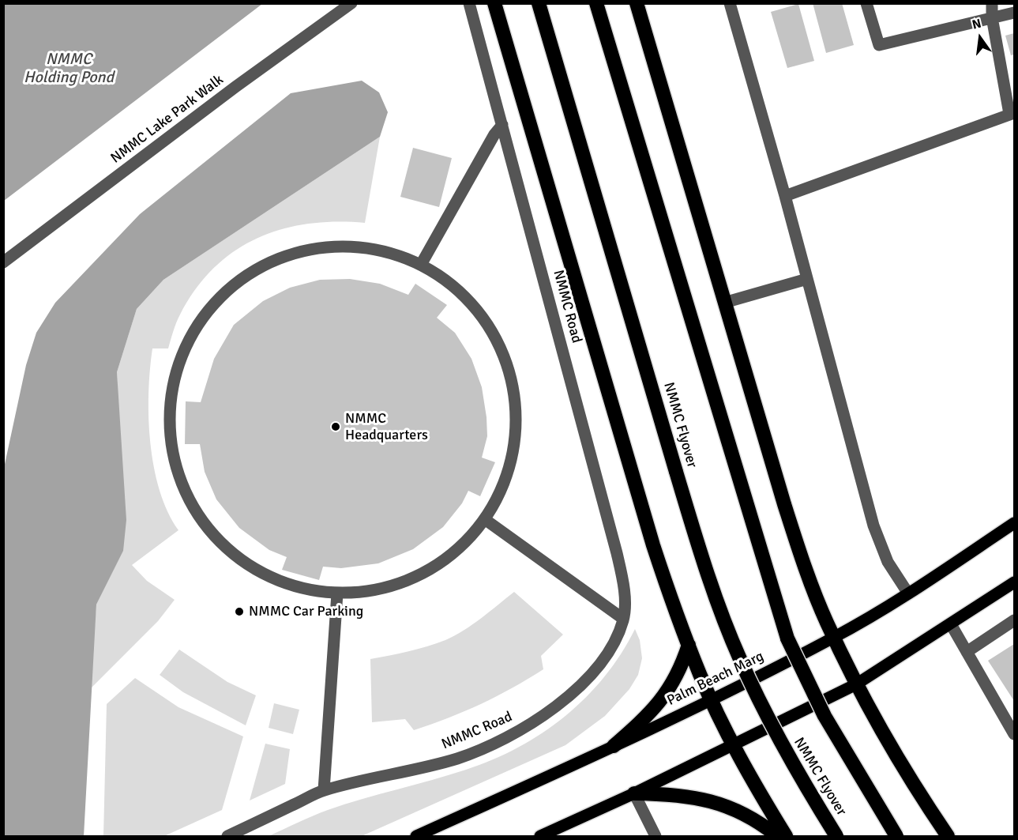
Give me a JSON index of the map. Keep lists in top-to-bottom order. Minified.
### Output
{"streets":{"highway":["NMMC Flyover"],"main road":["Palm Beach Marg"],"street":["NMMC Lake Park Walk","NMMC Road"]},"water":["NMMC Holding Pond"],"places":["NMMC Headquarters","NMMC Car Parking"],"north":"top"}
